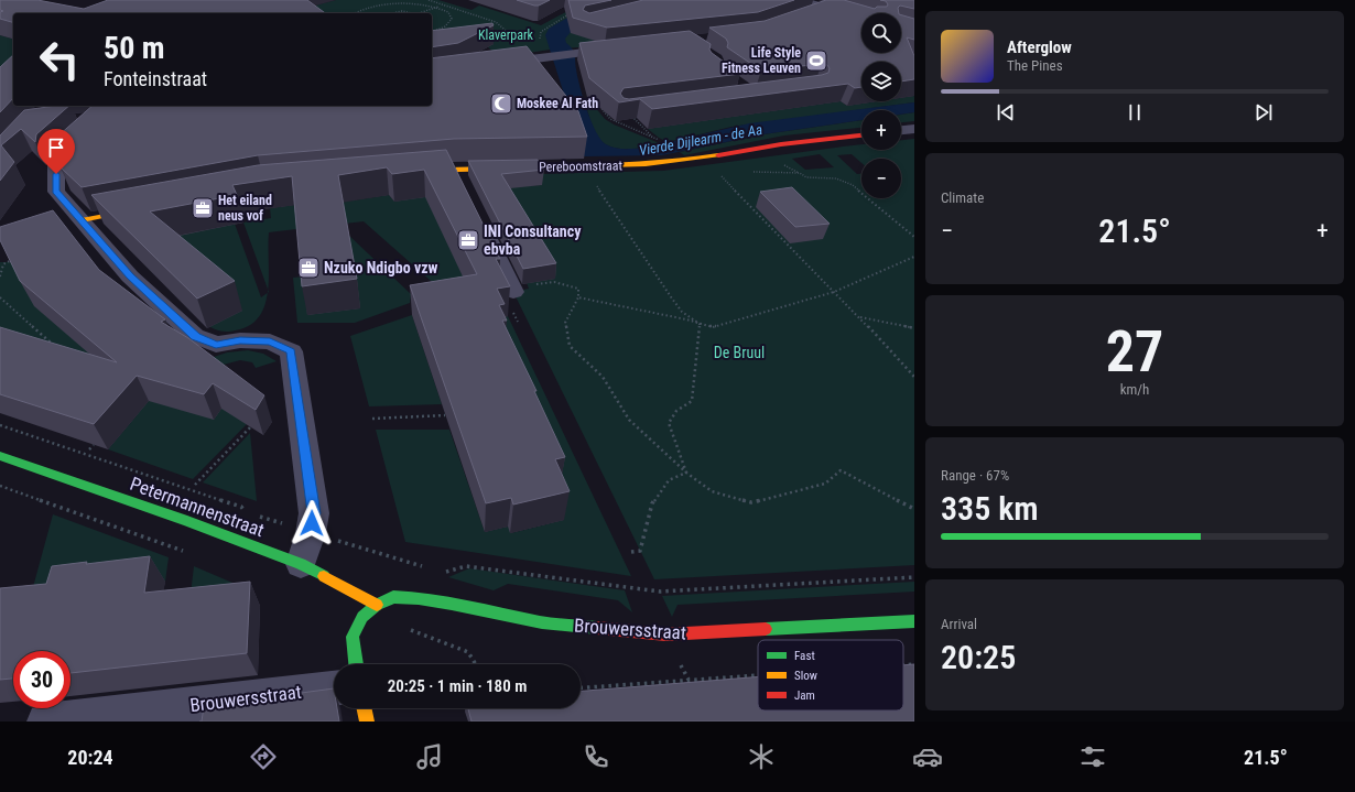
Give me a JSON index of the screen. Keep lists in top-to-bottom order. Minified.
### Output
{"streets":{"street":["Pereboomstraat","Petermannenstraat","Brouwersstraat"]},"crossings":[["Petermannenstraat","Brouwersstraat"]],"water":["Vierde Dijlearm - de Aa"],"parks":["Klaverpark","De Bruul"],"places":{"sports":["Life Style Fitness Leuven"],"mosque":["Moskee Al Fath"],"office":["Het eiland neus vof","INI Consultancy ebvba","Nzuko Ndigbo vzw"]},"legend":["Fast","Slow","Jam"],"page":{"map_buttons":["+","−"],"turn":["50 m","Fonteinstraat"],"song":["Afterglow","The Pines"],"tile":["Climate",["27","km/h"],["Range · 67%","335 km"],["Arrival","20:25"]],"heat":["−","21.5°","+"],"limit":"30","trip":"20:25 · 1 min · 180 m","tabs":["20:24","21.5°"]}}
